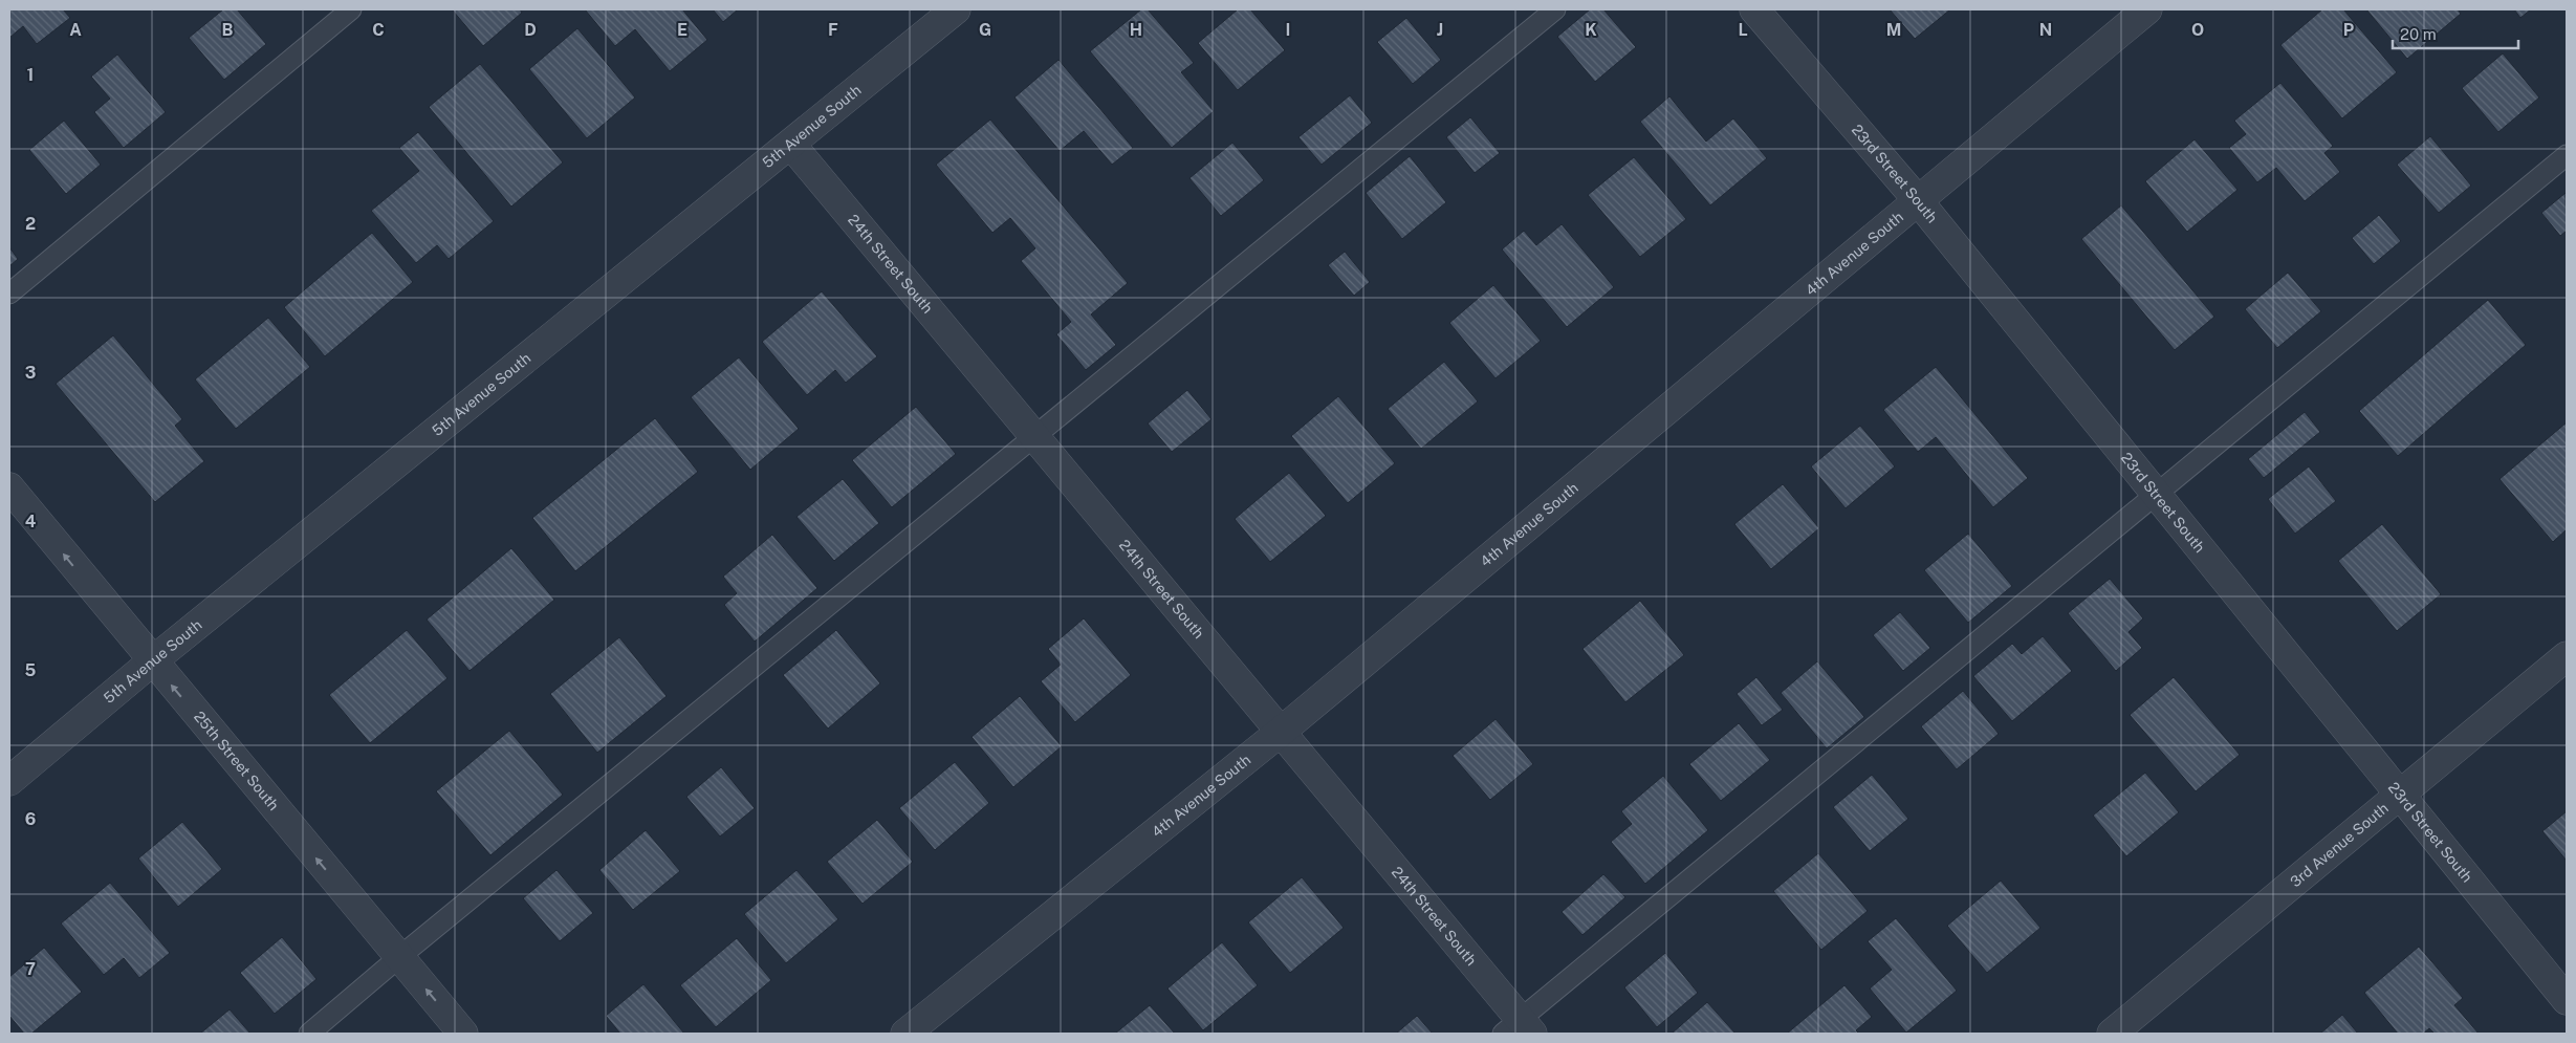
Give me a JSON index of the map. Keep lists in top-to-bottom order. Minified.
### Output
{"streets":{"street":["5th Avenue South","23rd Street South","4th Avenue South","24th Street South","25th Street South","3rd Avenue South"]},"crossings":[["5th Avenue South","24th Street South"],["5th Avenue South","25th Street South"],["23rd Street South","4th Avenue South"],["23rd Street South","3rd Avenue South"],["4th Avenue South","24th Street South"]],"one_way":["25th Street South"],"scale_bar":"20 m","grid":{"columns":["A","B","C","D","E","F","G","H","I","J","K","L","M","N","O","P"],"rows":["1","2","3","4","5","6","7"]}}
